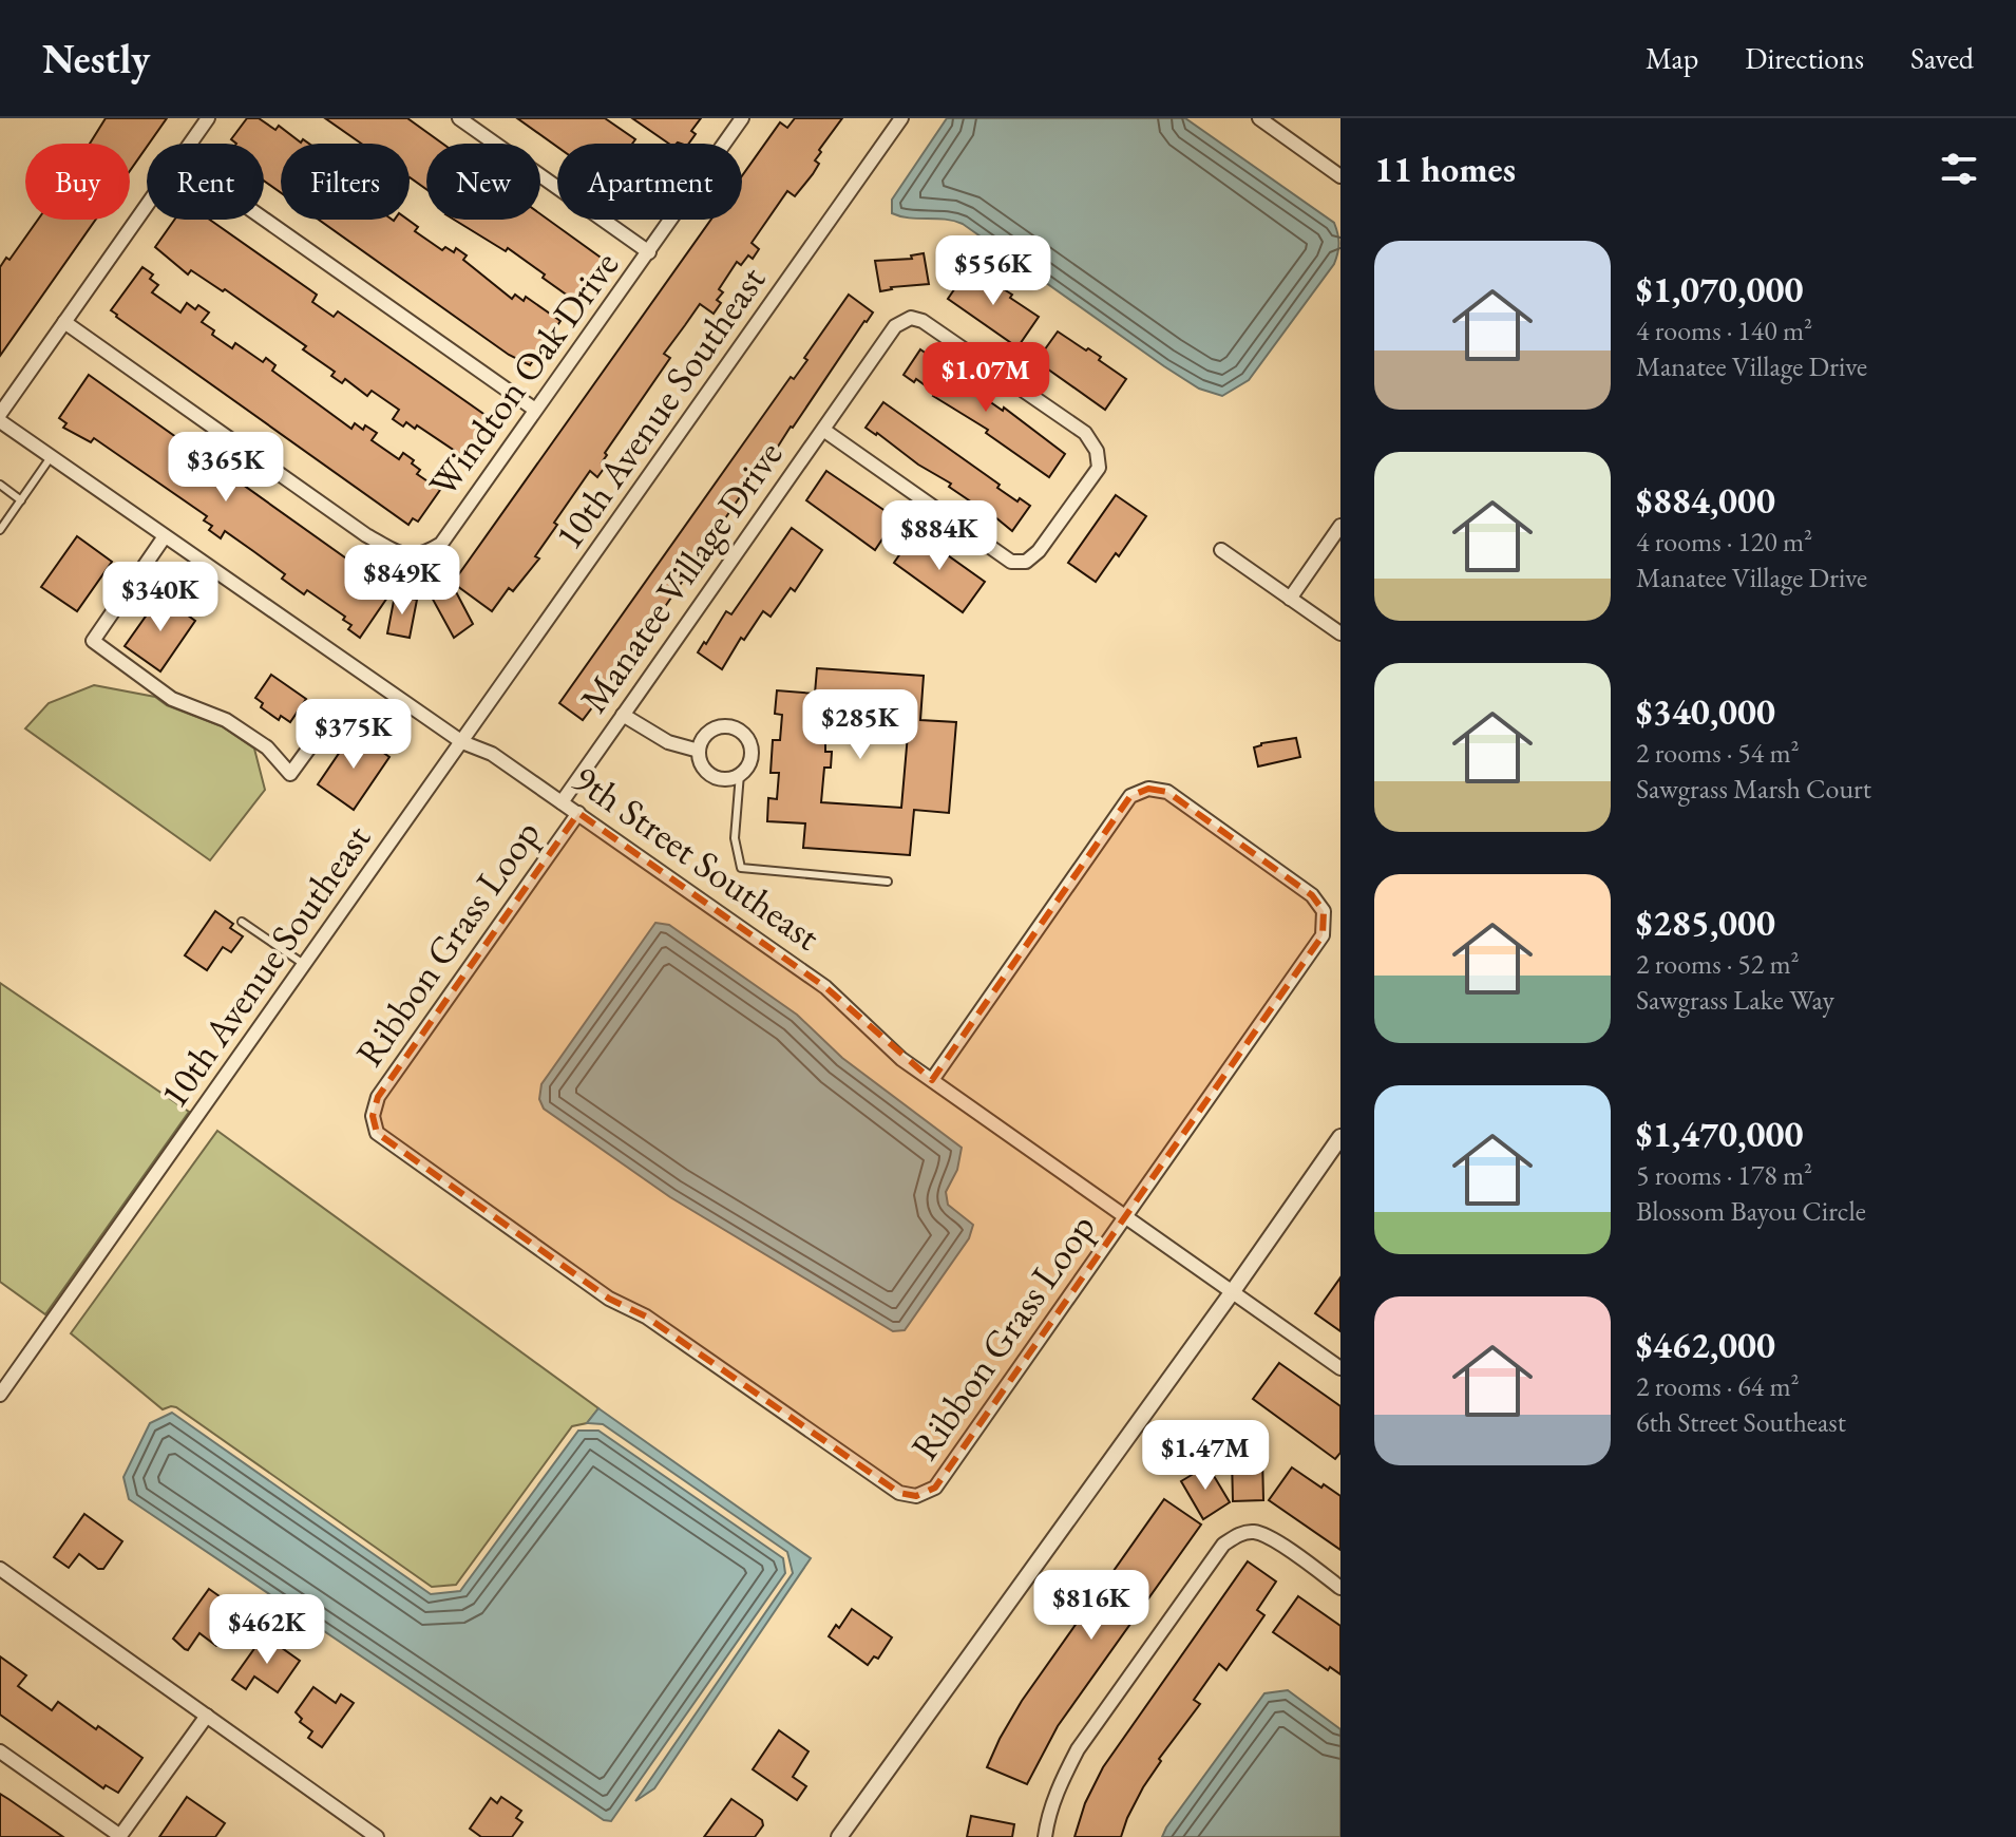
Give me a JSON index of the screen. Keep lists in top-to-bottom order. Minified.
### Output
{"streets":{"street":["Windton Oak Drive","10th Avenue Southeast","Manatee Village Drive","9th Street Southeast","Ribbon Grass Loop"]},"crossings":[["10th Avenue Southeast","9th Street Southeast"],["Manatee Village Drive","9th Street Southeast"],["9th Street Southeast","Ribbon Grass Loop"]],"page":{"header":"Nestly","nav":["Map","Directions","Saved"],"heading":"11 homes","chip":["Buy","Rent","Filters","New","Apartment"],"list":[{"name":"$1,070,000","note":"4 rooms · 140 m² · Manatee Village Drive"},{"name":"$884,000","note":"4 rooms · 120 m² · Manatee Village Drive"},{"name":"$340,000","note":"2 rooms · 54 m² · Sawgrass Marsh Court"},{"name":"$285,000","note":"2 rooms · 52 m² · Sawgrass Lake Way"},{"name":"$1,470,000","note":"5 rooms · 178 m² · Blossom Bayou Circle"},{"name":"$462,000","note":"2 rooms · 64 m² · 6th Street Southeast"}],"price":["$556K","$1.07M","$365K","$884K","$849K","$340K","$285K","$375K","$1.47M","$816K","$462K"]}}
